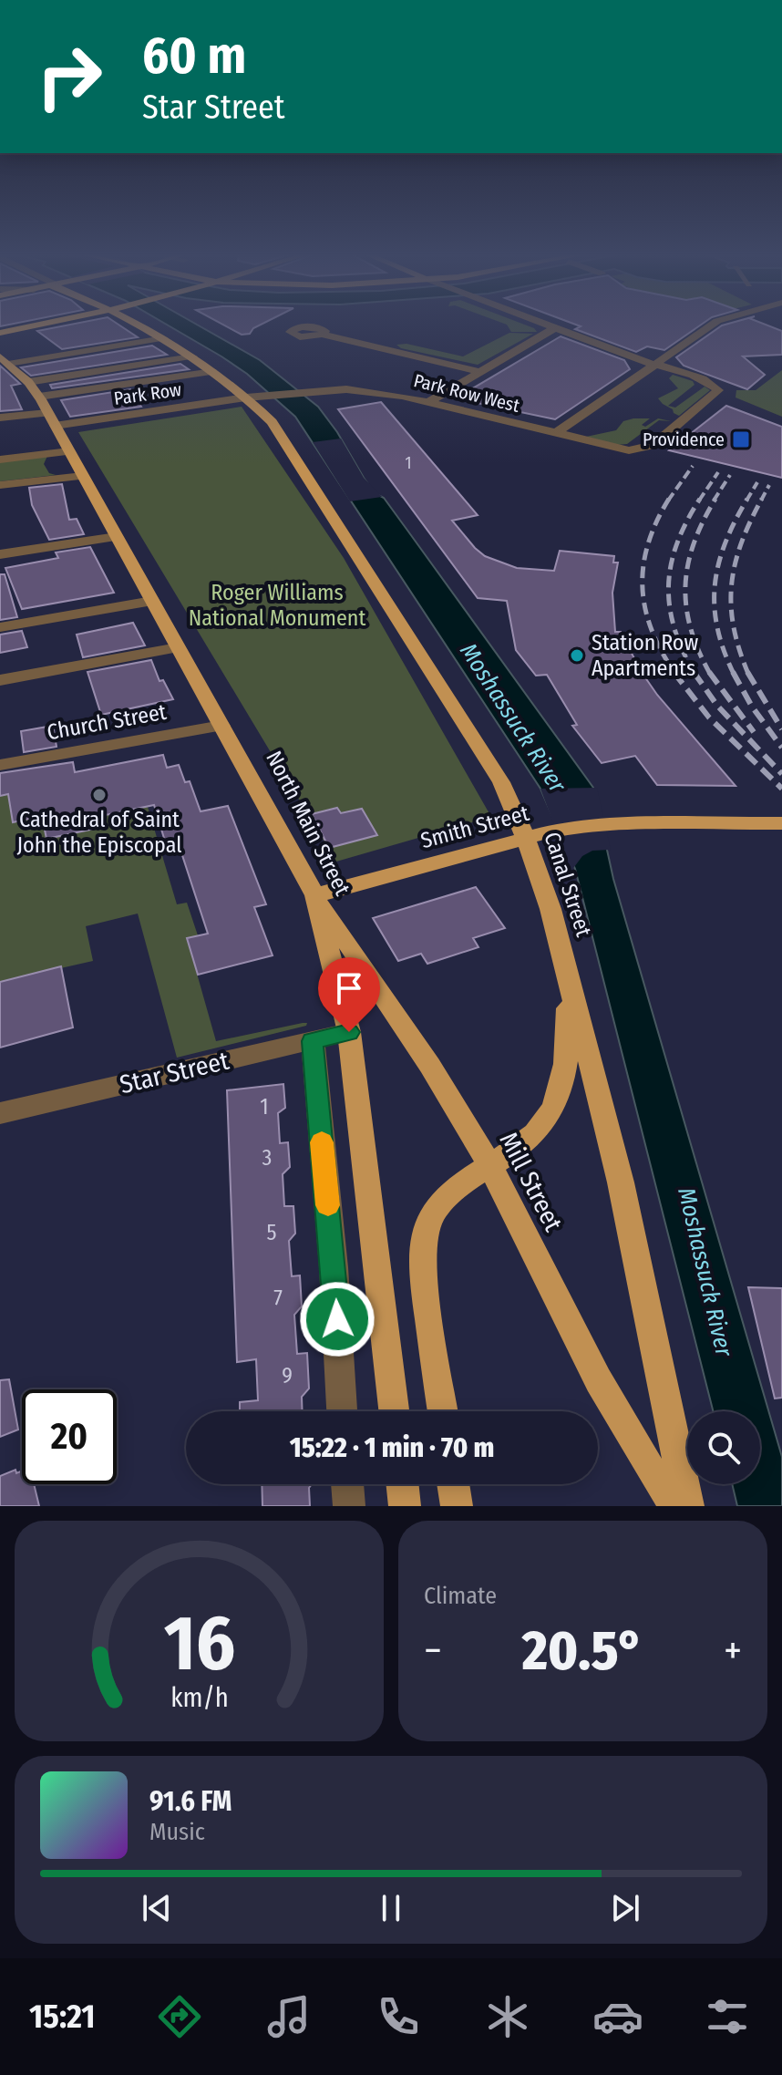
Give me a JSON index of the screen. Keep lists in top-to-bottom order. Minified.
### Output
{"streets":{"main road":["North Main Street","Smith Street","Canal Street","Mill Street"],"street":["Park Row West","Park Row","Church Street","Star Street"]},"crossings":[["Park Row West","Park Row"],["Park Row West","Canal Street"],["Park Row","North Main Street"],["Park Row","Canal Street"],["Church Street","North Main Street"],["North Main Street","Smith Street"],["North Main Street","Star Street"],["North Main Street","Mill Street"],["Smith Street","Canal Street"],["Smith Street","Mill Street"]],"water":["Moshassuck River"],"parks":["Roger Williams National Monument"],"places":{"transit":["Providence"],"other":["Station Row Apartments","Cathedral of Saint John the Episcopal"]},"house_numbers":["1","1","3","5","7","9"],"page":{"turn":["60 m","Star Street"],"limit":"20","trip":"15:22 · 1 min · 70 m","tile":"Climate","heat":["−","20.5°","+"],"song":["91.6 FM","Music"],"tabs":"15:21","gauge":["16","km/h"]}}
